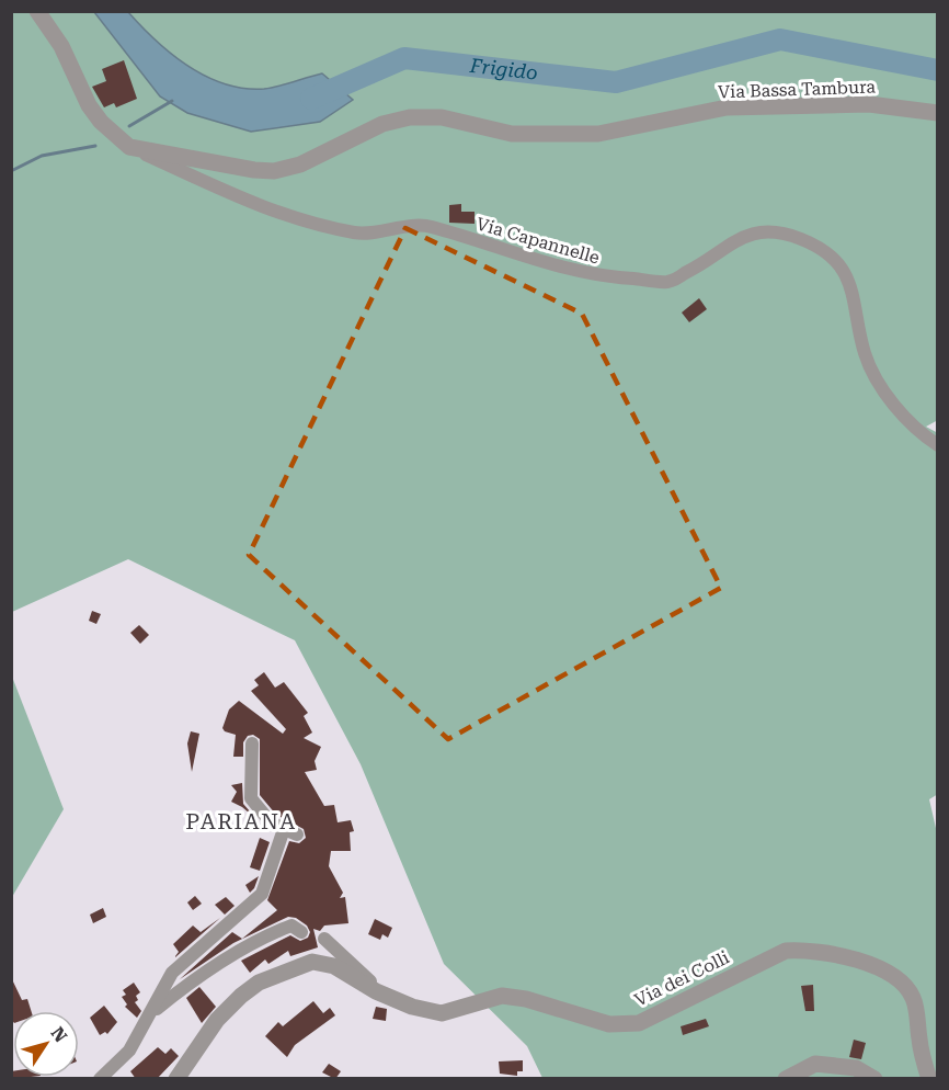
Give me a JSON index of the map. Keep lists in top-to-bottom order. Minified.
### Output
{"streets":{"street":["Via Bassa Tambura","Via Capannelle","Via dei Colli"]},"crossings":[["Via Bassa Tambura","Via Capannelle"]],"districts":["PARIANA"],"water":["Frigido"],"north":"top right"}
